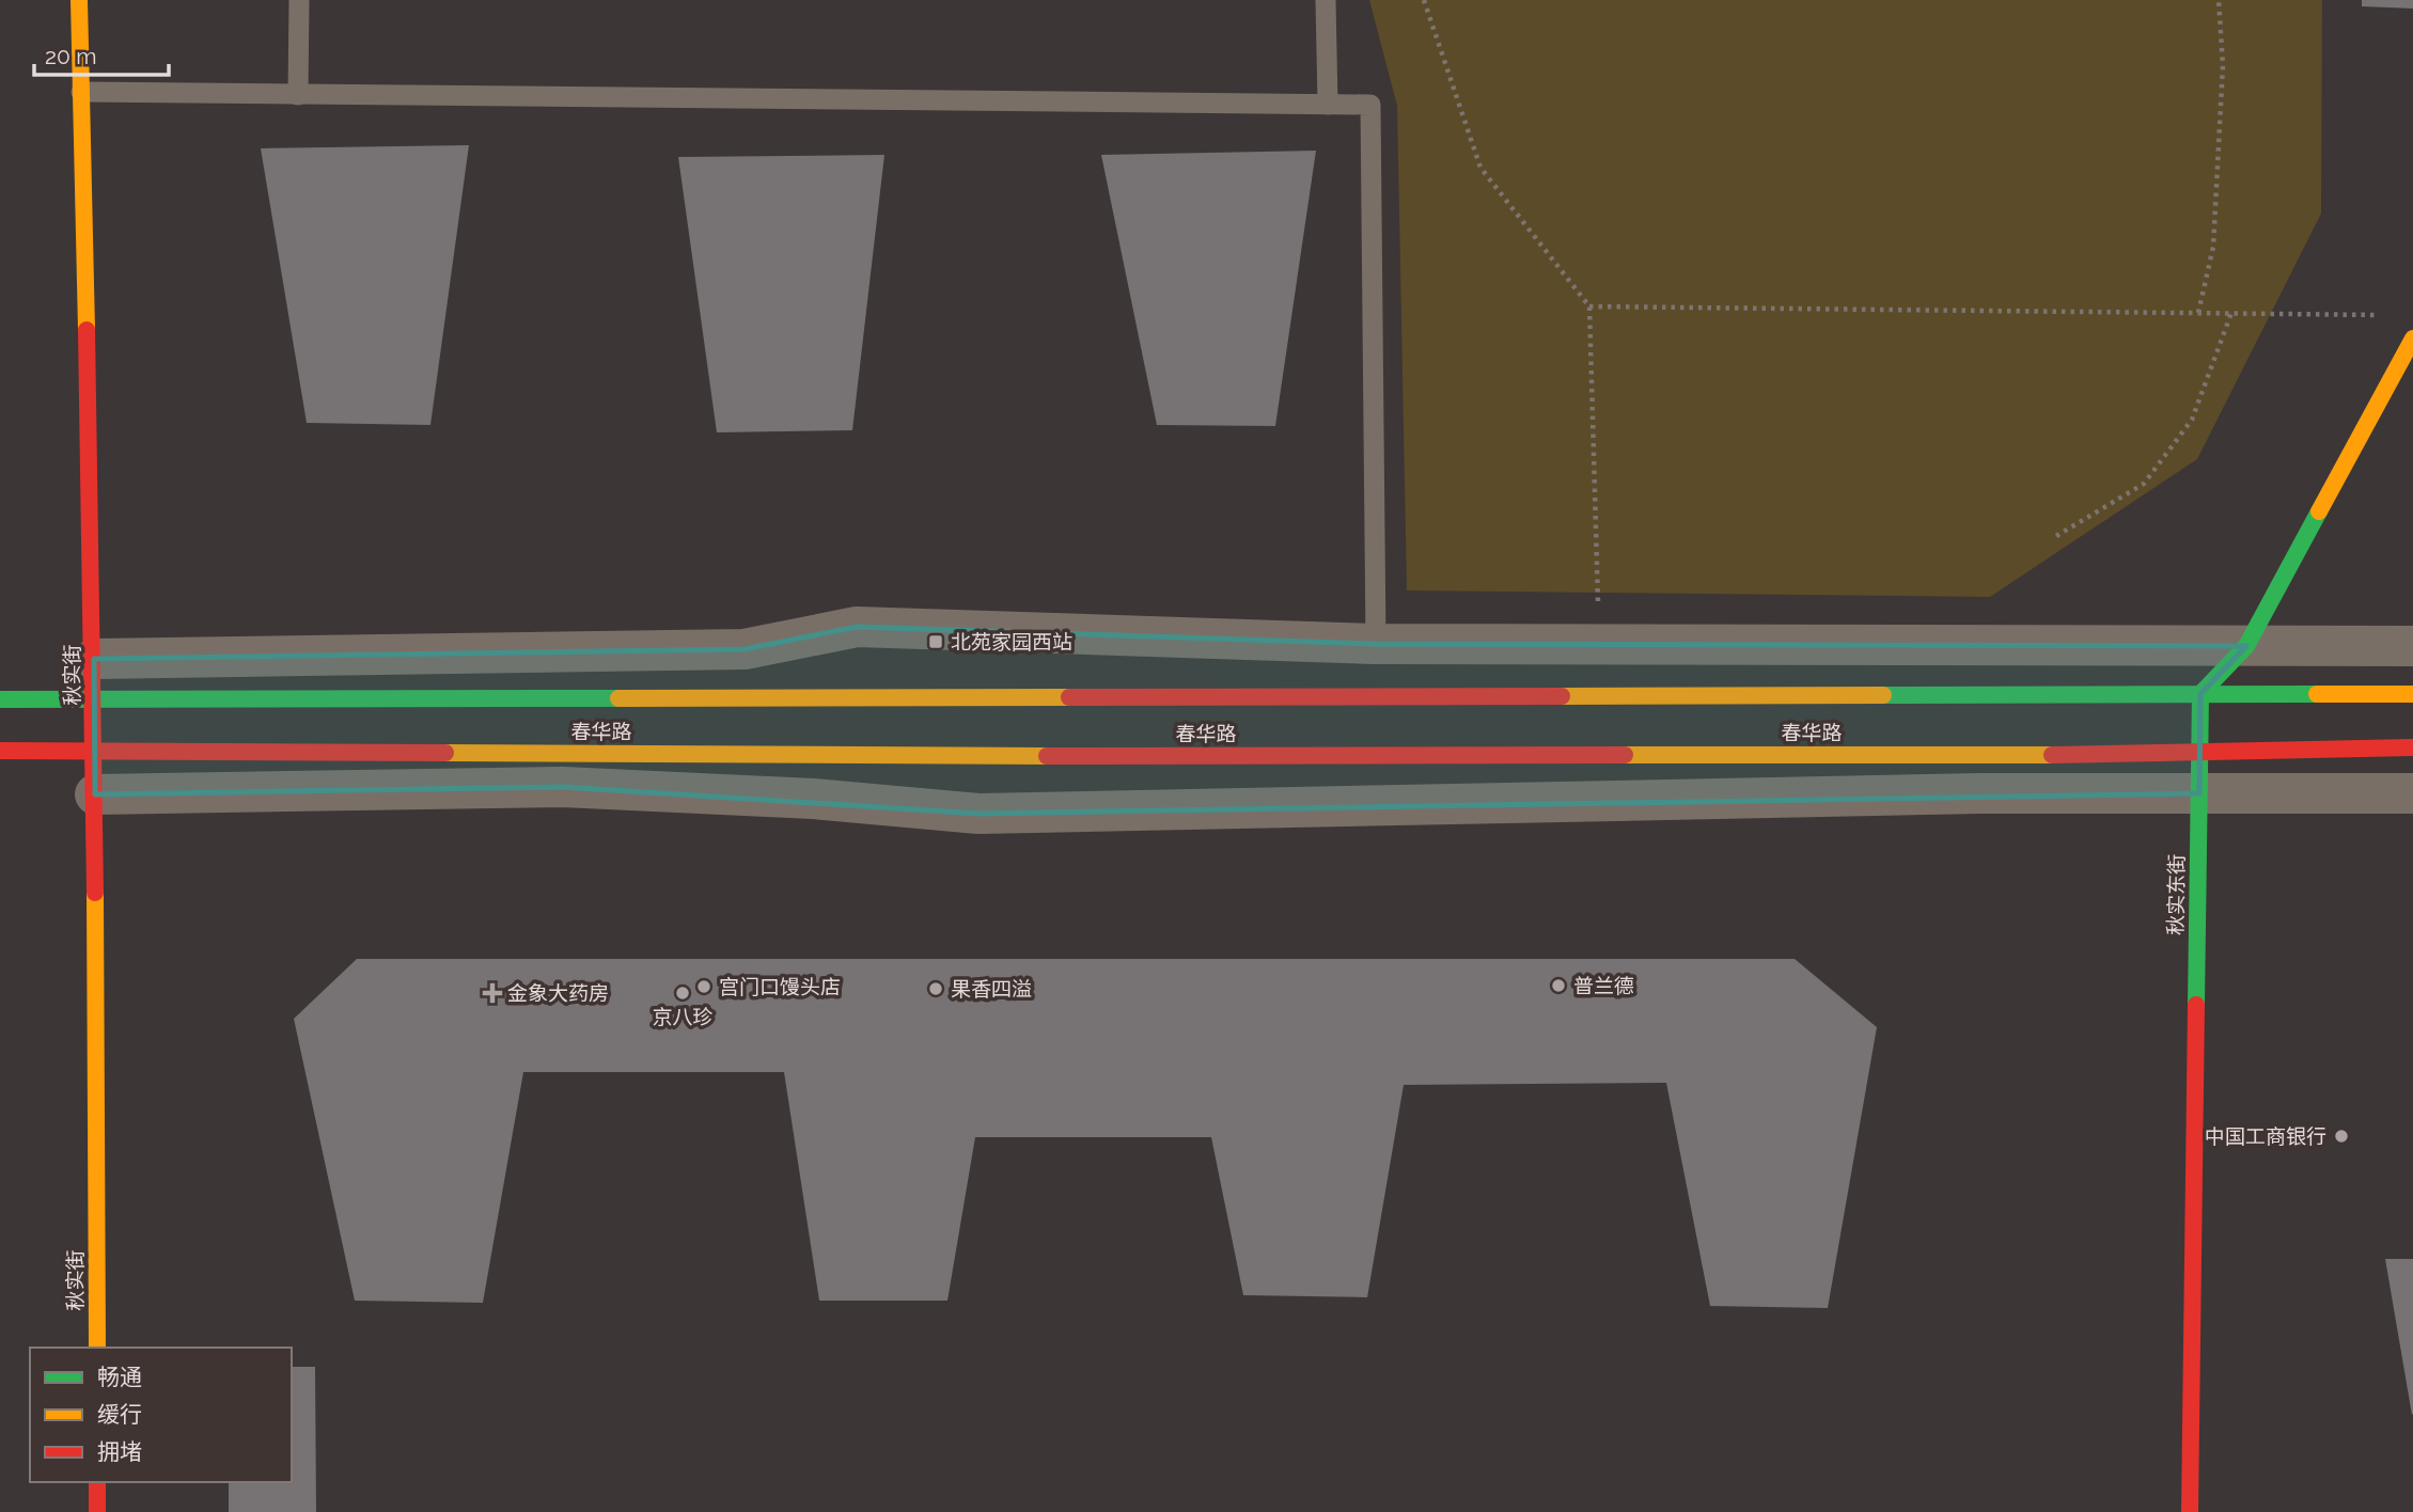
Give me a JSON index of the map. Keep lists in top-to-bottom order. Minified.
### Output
{"streets":{"street":["秋实街","春华路","秋实东街"]},"crossings":[["秋实街","春华路"],["春华路","秋实东街"]],"places":{"transit":["北苑家园西站"],"other":["普兰德","宫门口馒头店","果香四溢","京八珍","中国工商银行"],"health":["金象大药房"]},"legend":["畅通","缓行","拥堵"],"scale_bar":"20 m"}
